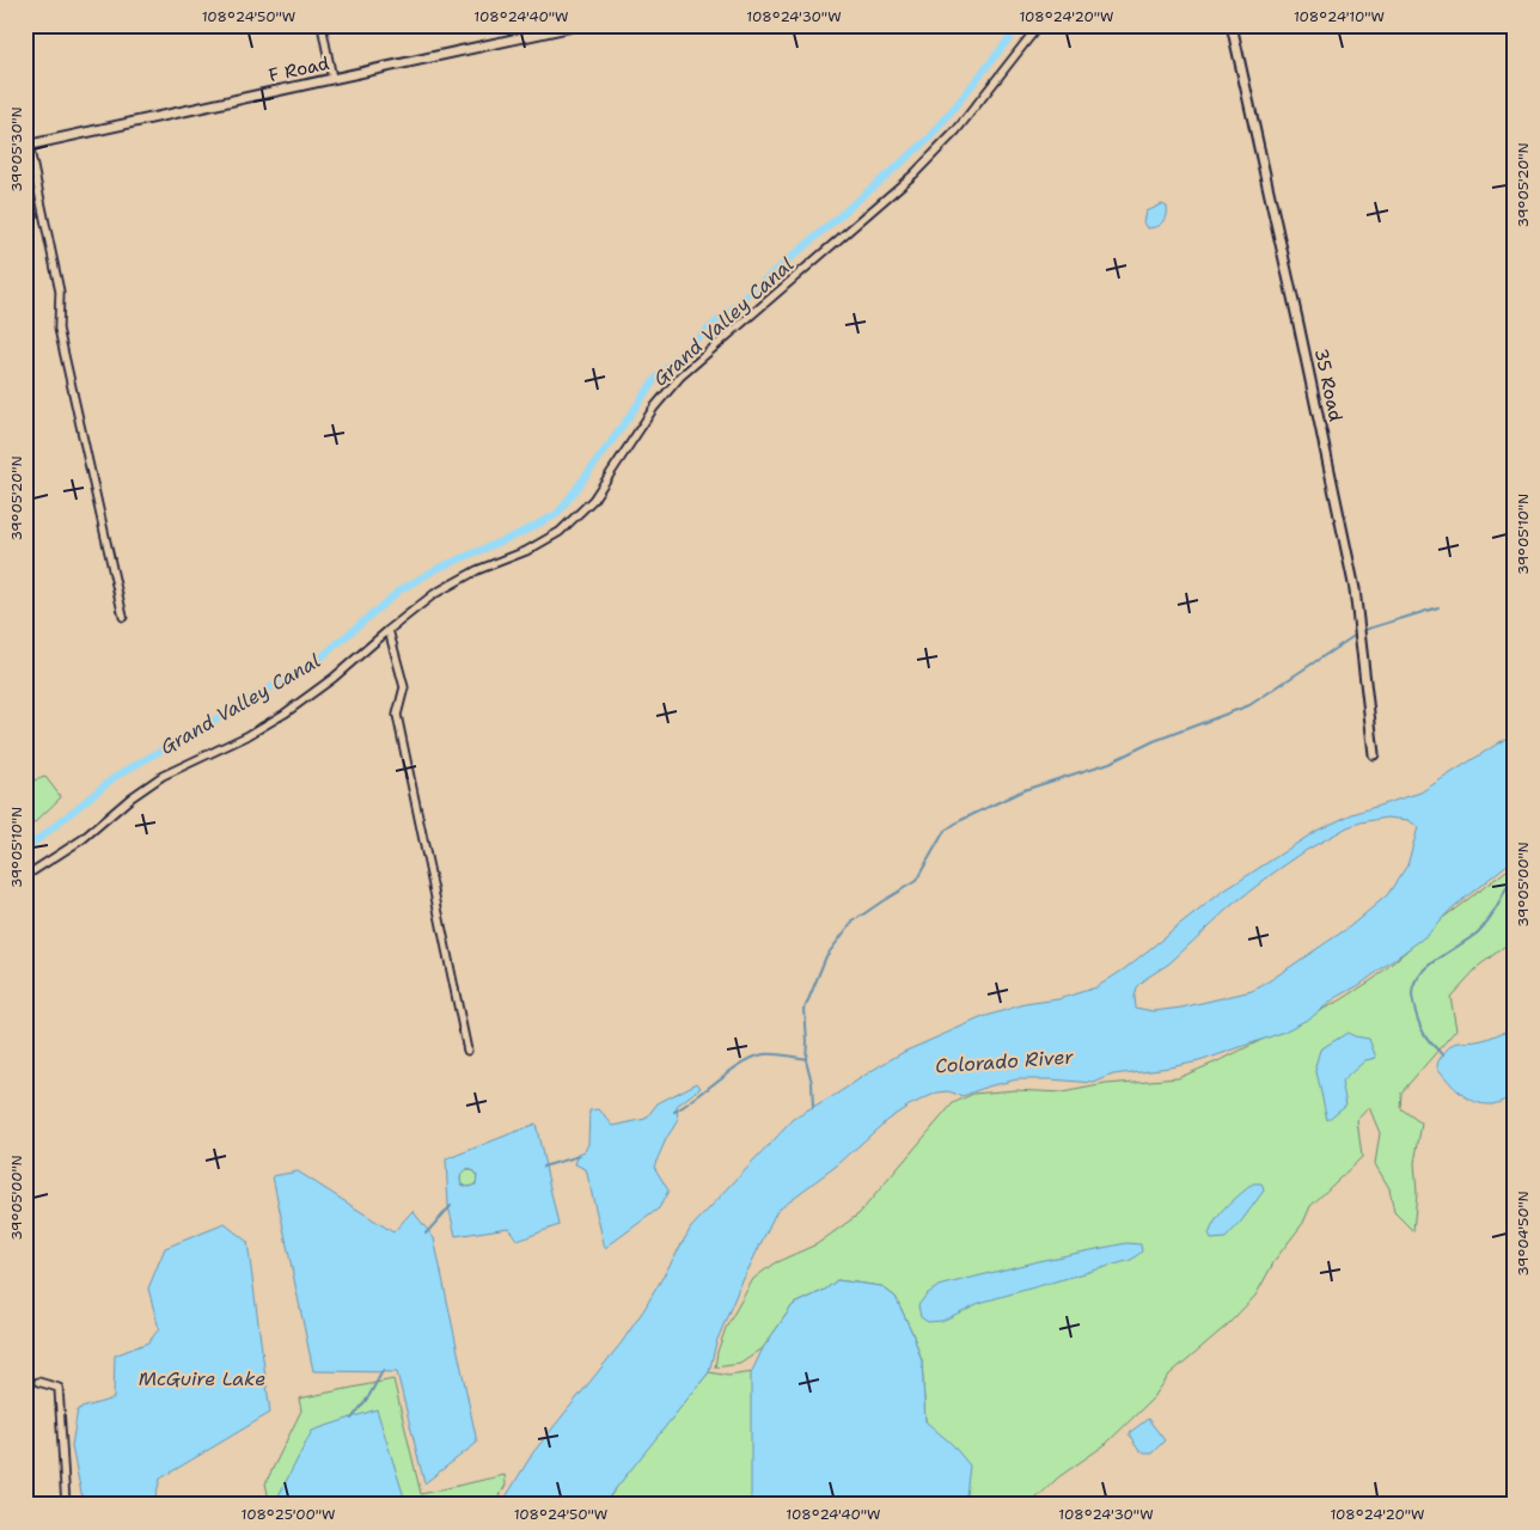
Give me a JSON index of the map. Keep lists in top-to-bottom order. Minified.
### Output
{"streets":{"street":["F Road","35 Road"]},"water":["Grand Valley Canal","Colorado River","McGuire Lake"],"coordinates":["108°24'50\"W","108°24'40\"W","108°24'30\"W","108°24'20\"W","108°24'10\"W","39°05'30\"N","39°05'20\"N","39°05'10\"N","39°05'00\"N","39°04'50\"N","108°25'00\"W"]}
